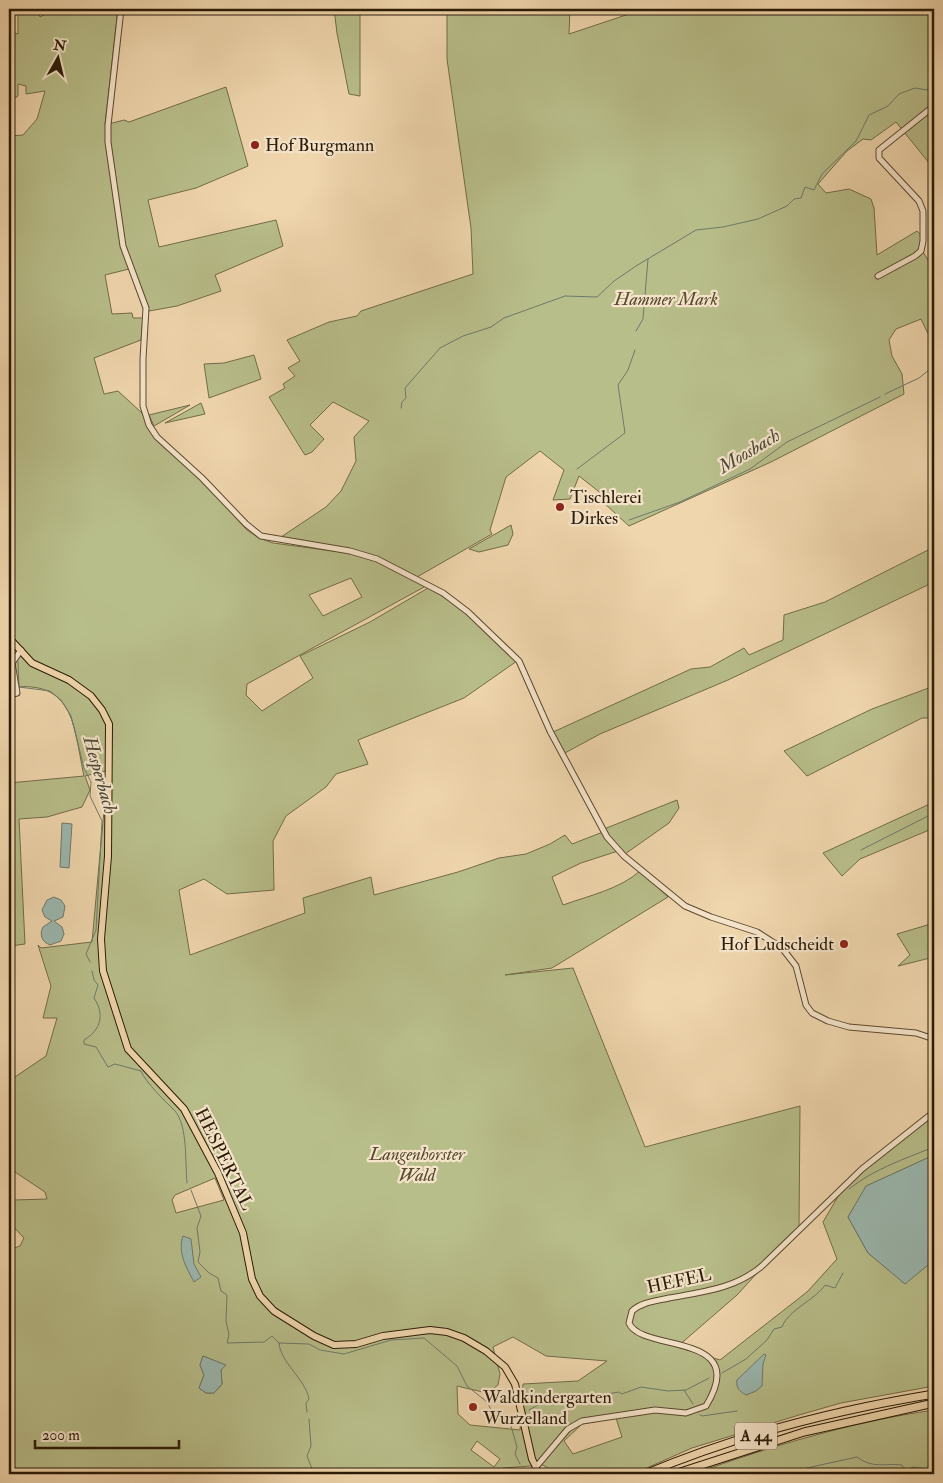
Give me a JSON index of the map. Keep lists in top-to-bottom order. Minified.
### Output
{"streets":{"highway":["A 44"],"main road":["HESPERTAL"],"street":["HEFEL"]},"crossings":[["HESPERTAL","HEFEL"]],"water":["Moosbach","Hesperbach"],"parks":["Hammer Mark","Langenhorster Wald"],"places":["Hof Burgmann","Tischlerei Dirkes","Hof Ludscheidt","Waldkindergarten Wurzelland"],"scale_bar":"200 m","north":"top"}
